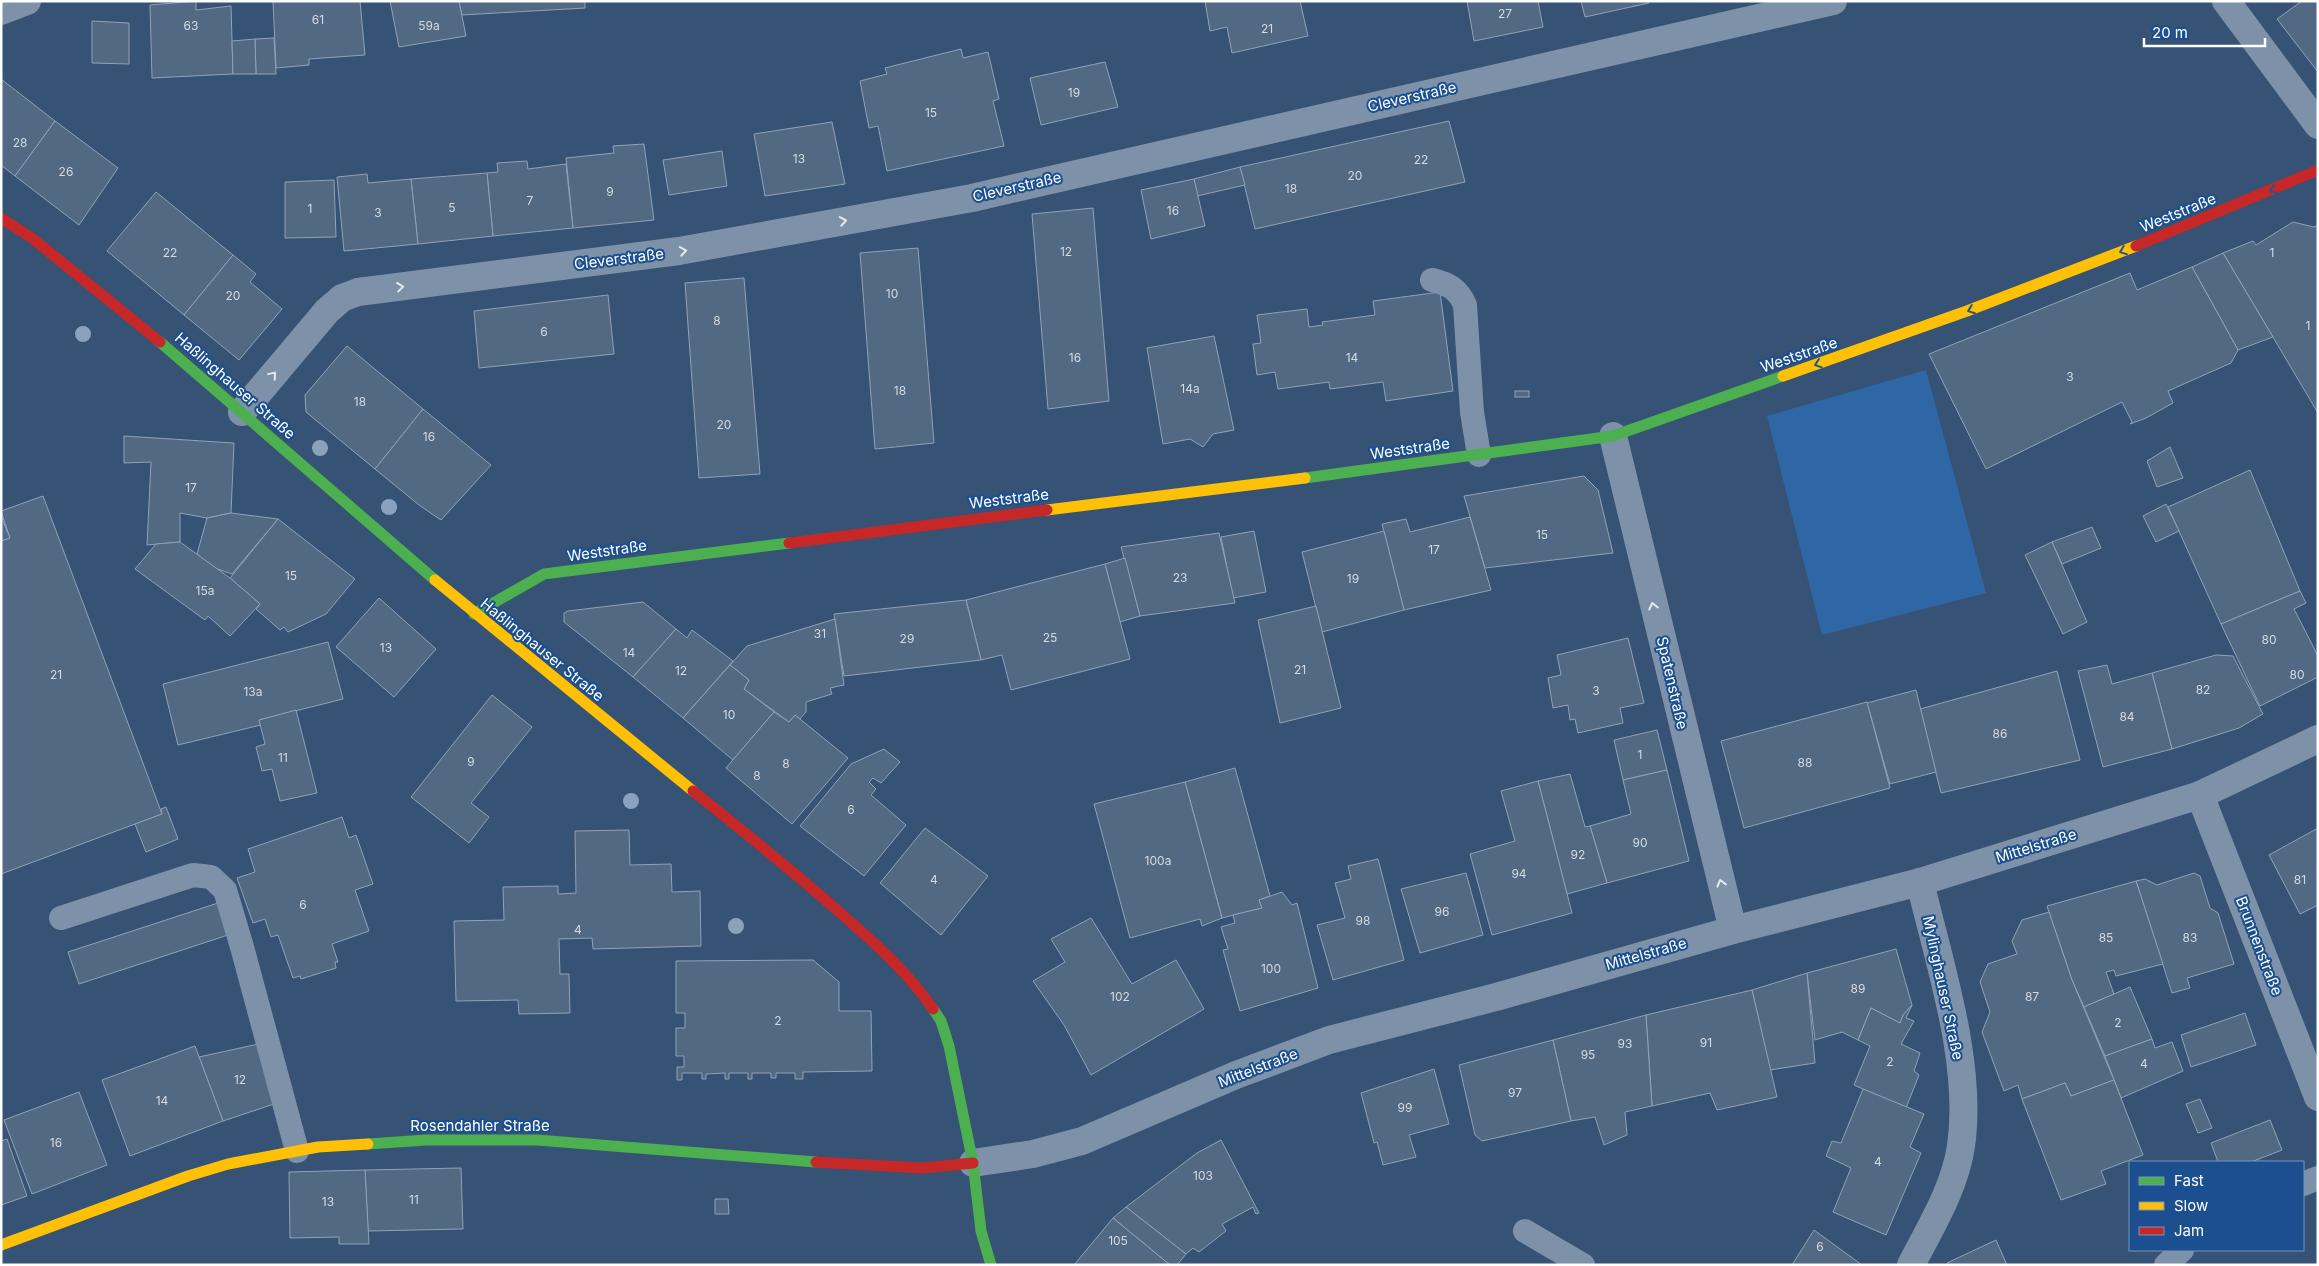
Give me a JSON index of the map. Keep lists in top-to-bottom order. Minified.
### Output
{"streets":{"main road":["Weststraße","Haßlinghauser Straße","Rosendahler Straße"],"street":["Cleverstraße","Spatenstraße","Mittelstraße","Brunnenstraße","Mylinghauser Straße"]},"crossings":[["Cleverstraße","Haßlinghauser Straße"],["Weststraße","Haßlinghauser Straße"],["Weststraße","Spatenstraße"],["Haßlinghauser Straße","Mittelstraße"],["Haßlinghauser Straße","Rosendahler Straße"],["Spatenstraße","Mittelstraße"],["Mittelstraße","Brunnenstraße"],["Mittelstraße","Mylinghauser Straße"],["Mittelstraße","Rosendahler Straße"]],"one_way":["Cleverstraße","Weststraße","Spatenstraße"],"house_numbers":["27","61","63","59a","21","19","15","28","13","22","26","20","18","9","7","5","1","16","3","12","22","1","10","20","8","1","6","16","14","3","14a","18","18","20","16","17","15","17","15","23","19","15a","31","25","29","80","13","14","21","12","21","80","82","3","13a","10","84","86","1","11","9","88","8","8","6","90","92","100a","94","4","81","6","96","98","4","85","83","100","89","102","87","2","2","91","93","95","2","4","12","97","14","99","16","4","103","11","13","105","6"],"legend":["Fast","Slow","Jam"],"scale_bar":"20 m"}
